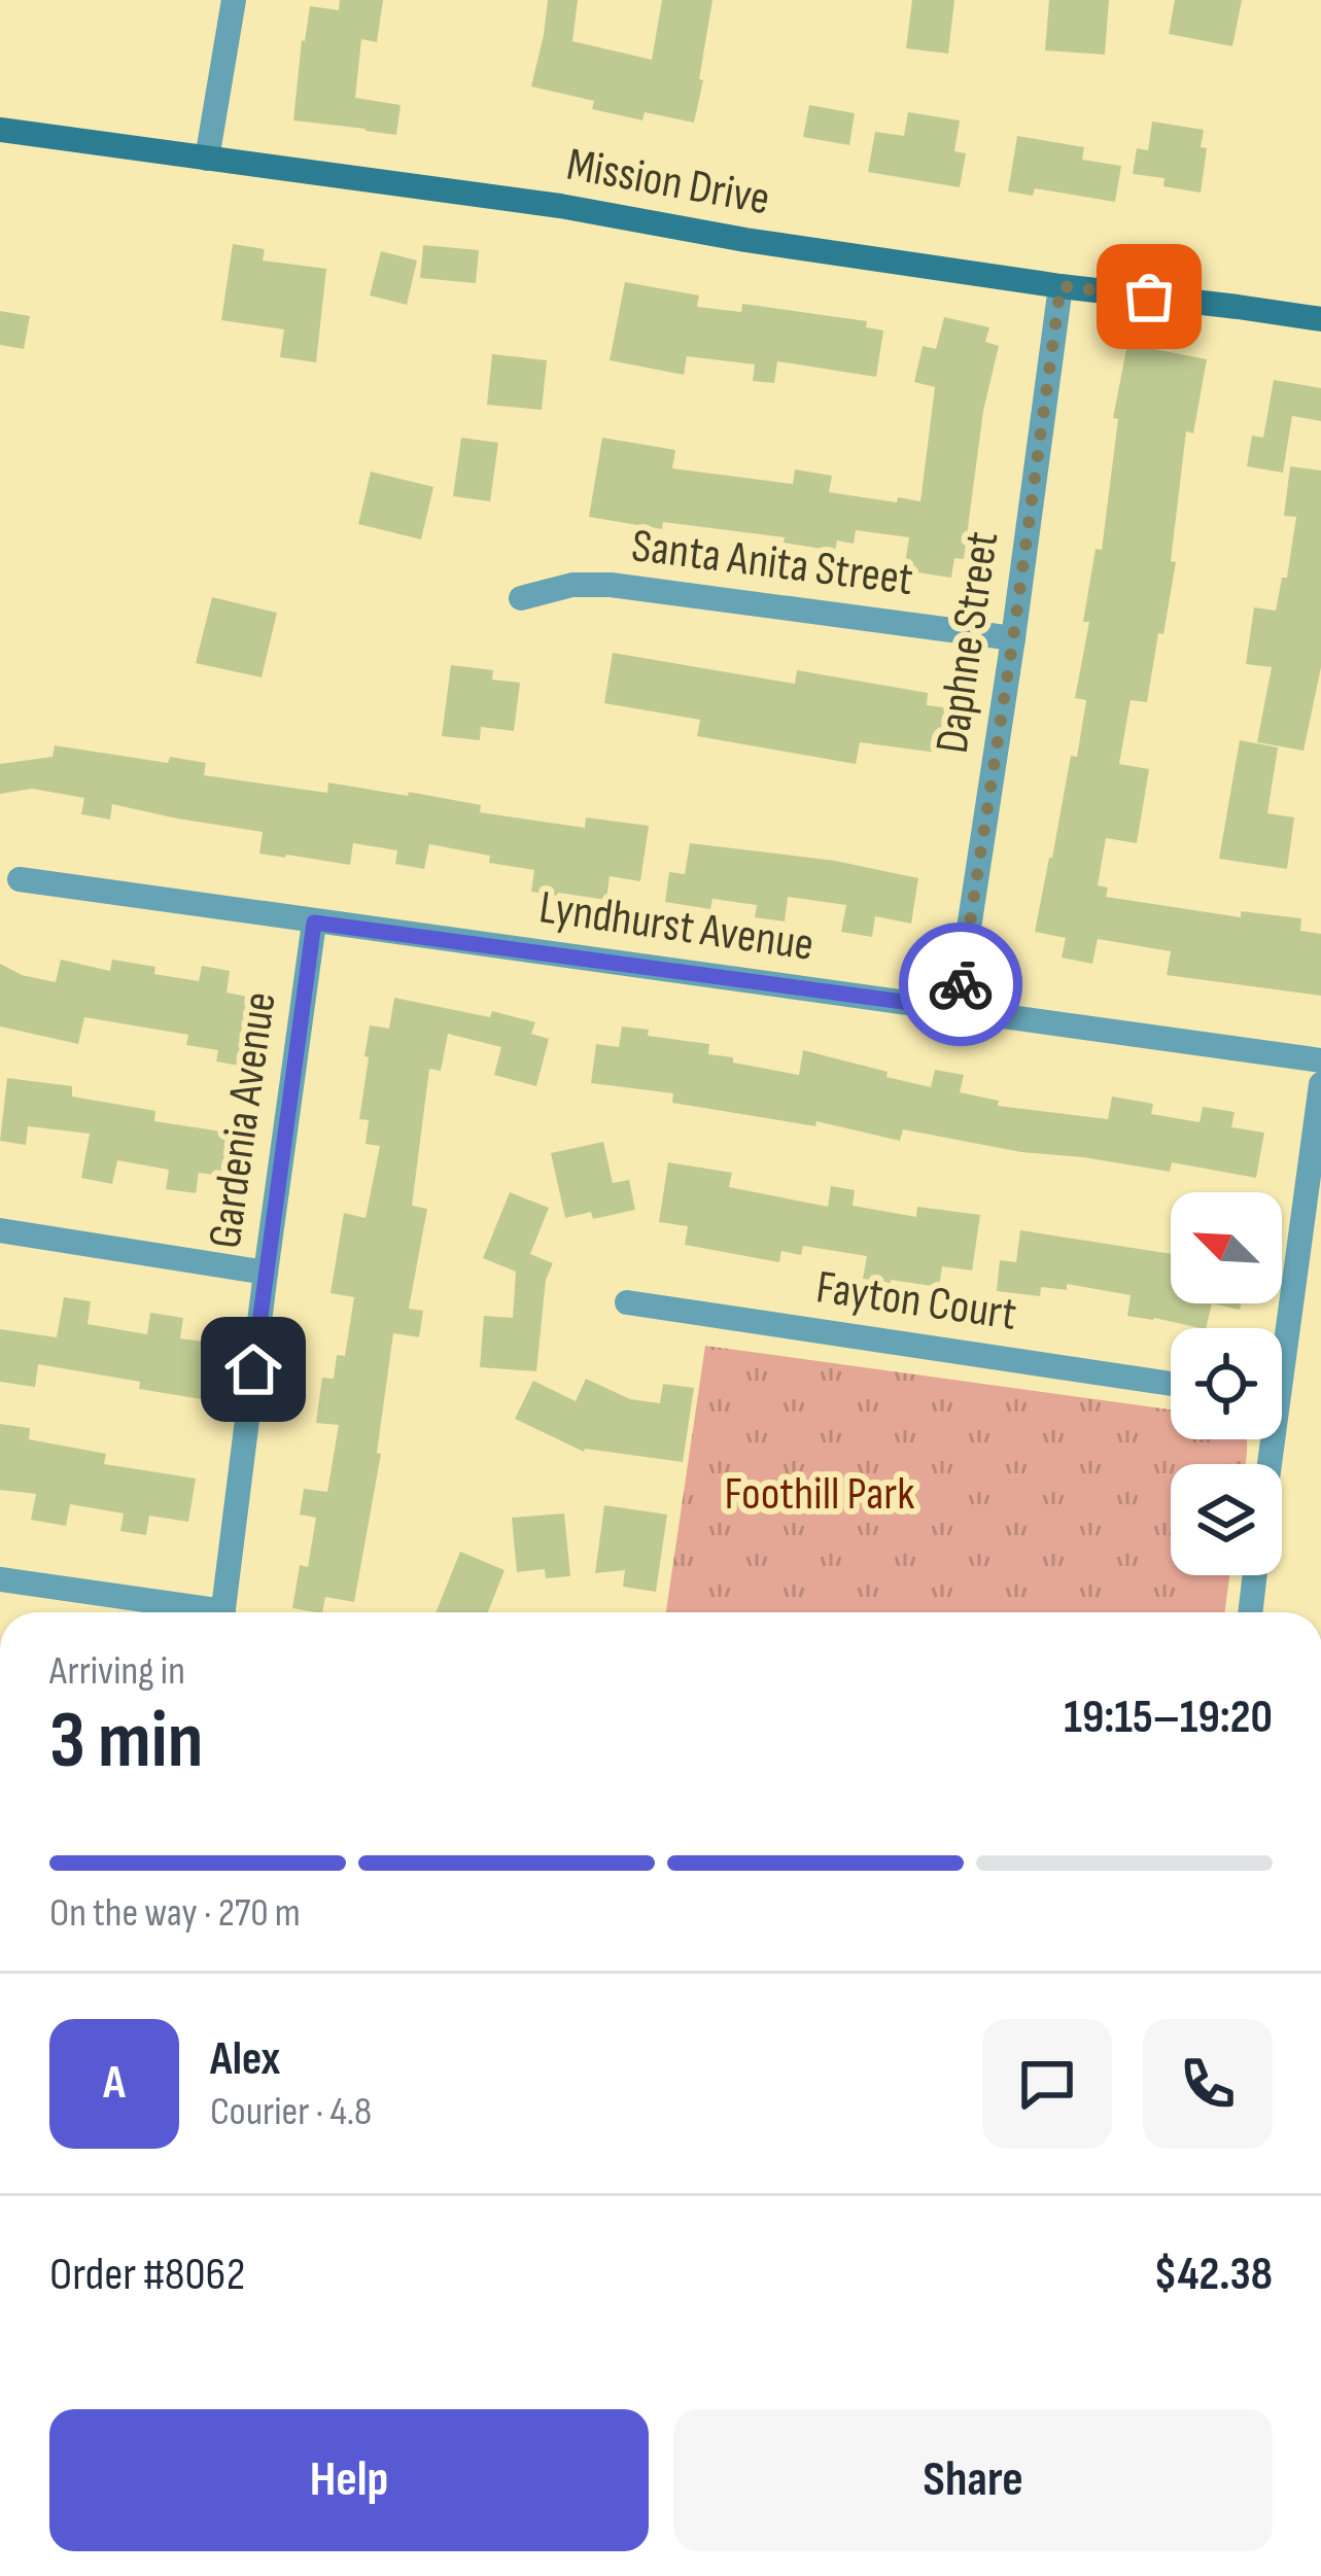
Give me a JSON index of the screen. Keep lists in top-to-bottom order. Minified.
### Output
{"streets":{"street":["Mission Drive","Santa Anita Street","Daphne Street","Lyndhurst Avenue","Gardenia Avenue","Fayton Court"]},"crossings":[["Mission Drive","Daphne Street"],["Santa Anita Street","Daphne Street"],["Daphne Street","Lyndhurst Avenue"],["Lyndhurst Avenue","Gardenia Avenue"]],"parks":["Foothill Park"],"north":"top left","page":{"heading":["3 min","Arriving in","19:15–19:20"],"panel":["Alex","Courier · 4.8","Order #8062","$42.38"],"bar":"On the way · 270 m","round":"A","buttons":["Help","Share"]}}
